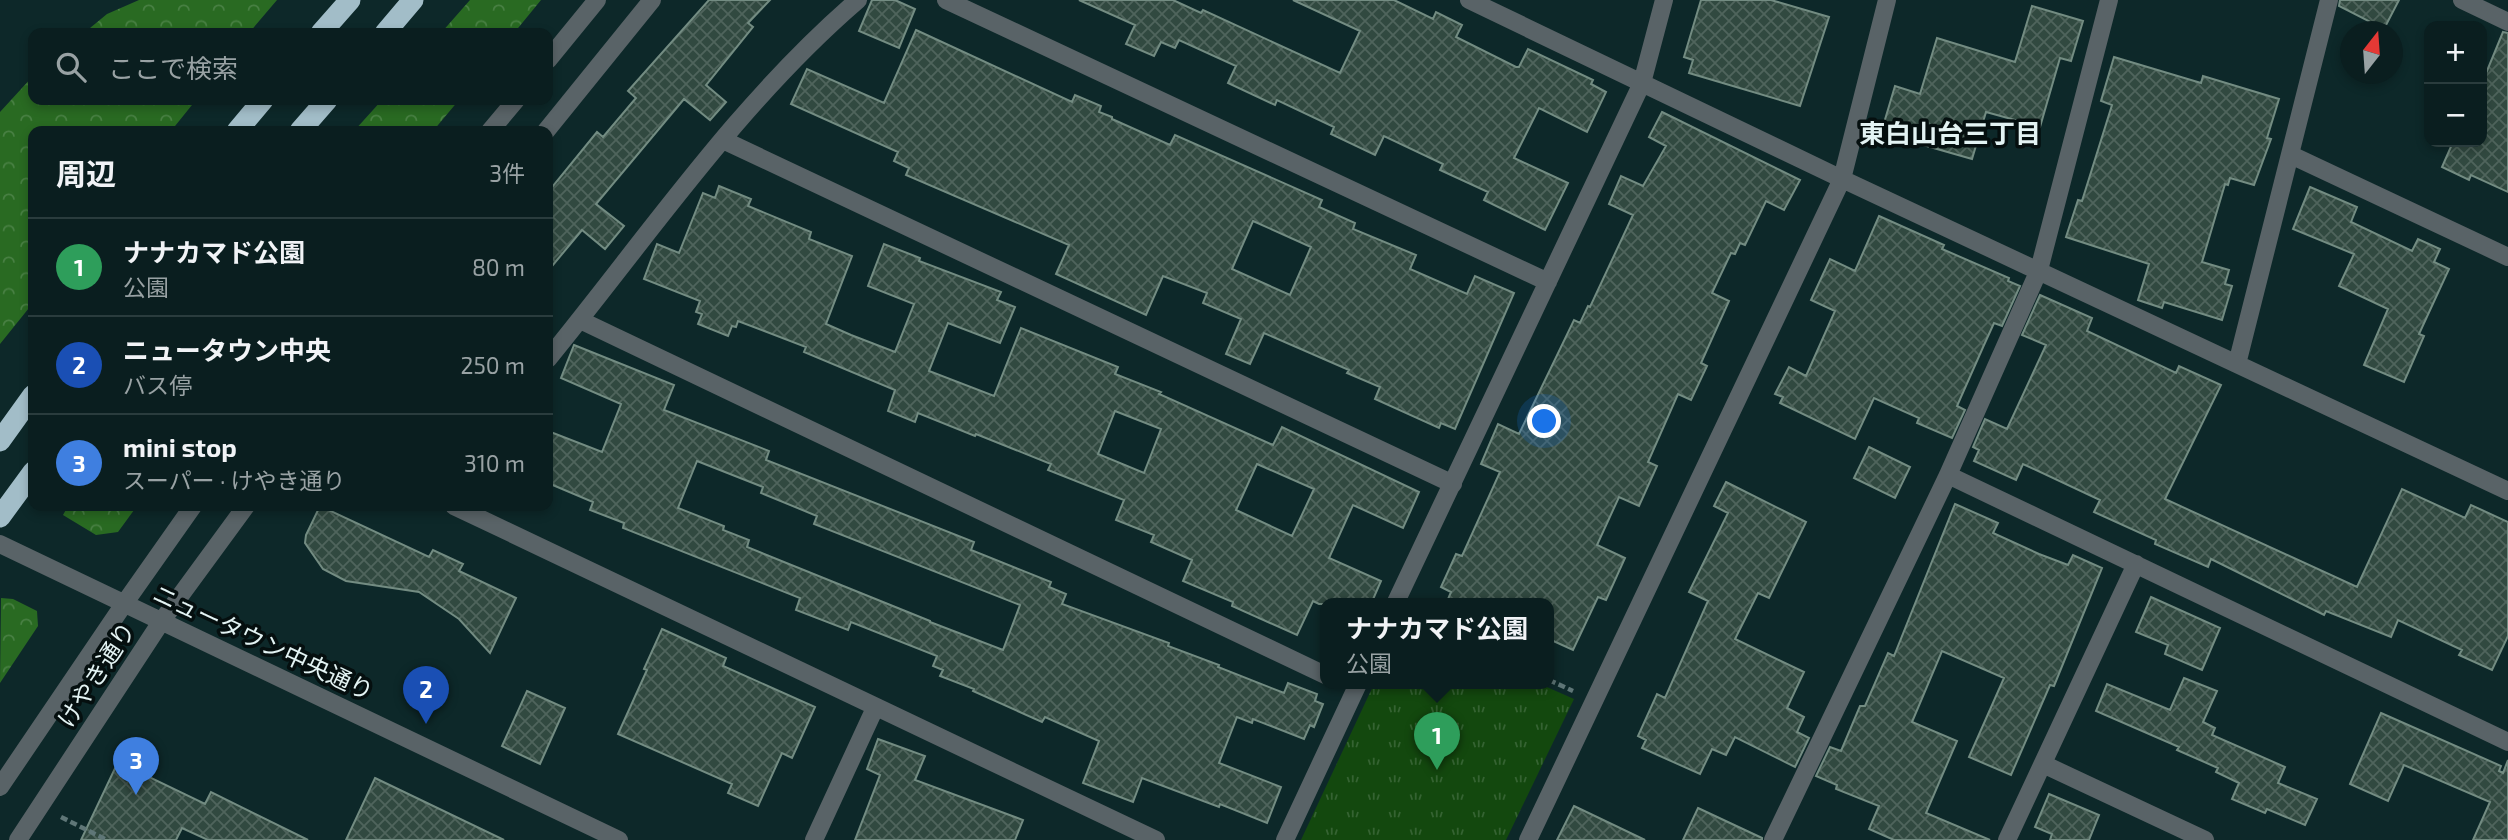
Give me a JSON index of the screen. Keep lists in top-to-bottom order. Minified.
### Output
{"streets":{"street":["ニュータウン中央通り","けやき通り"]},"crossings":[["ニュータウン中央通り","けやき通り"]],"districts":["東白山台三丁目"],"north":"top","page":{"map_buttons":["+","−"],"search":"ここで検索","heading":["周辺","3件"],"list":[{"mark":"1","name":"ナナカマド公園","note":"公園","value":"80 m"},{"mark":"2","name":"ニュータウン中央","note":"バス停","value":"250 m"},{"mark":"3","name":"mini stop","note":"スーパー · けやき通り","value":"310 m"}],"popup":["ナナカマド公園","公園"],"pins":["2","1","3"]}}
